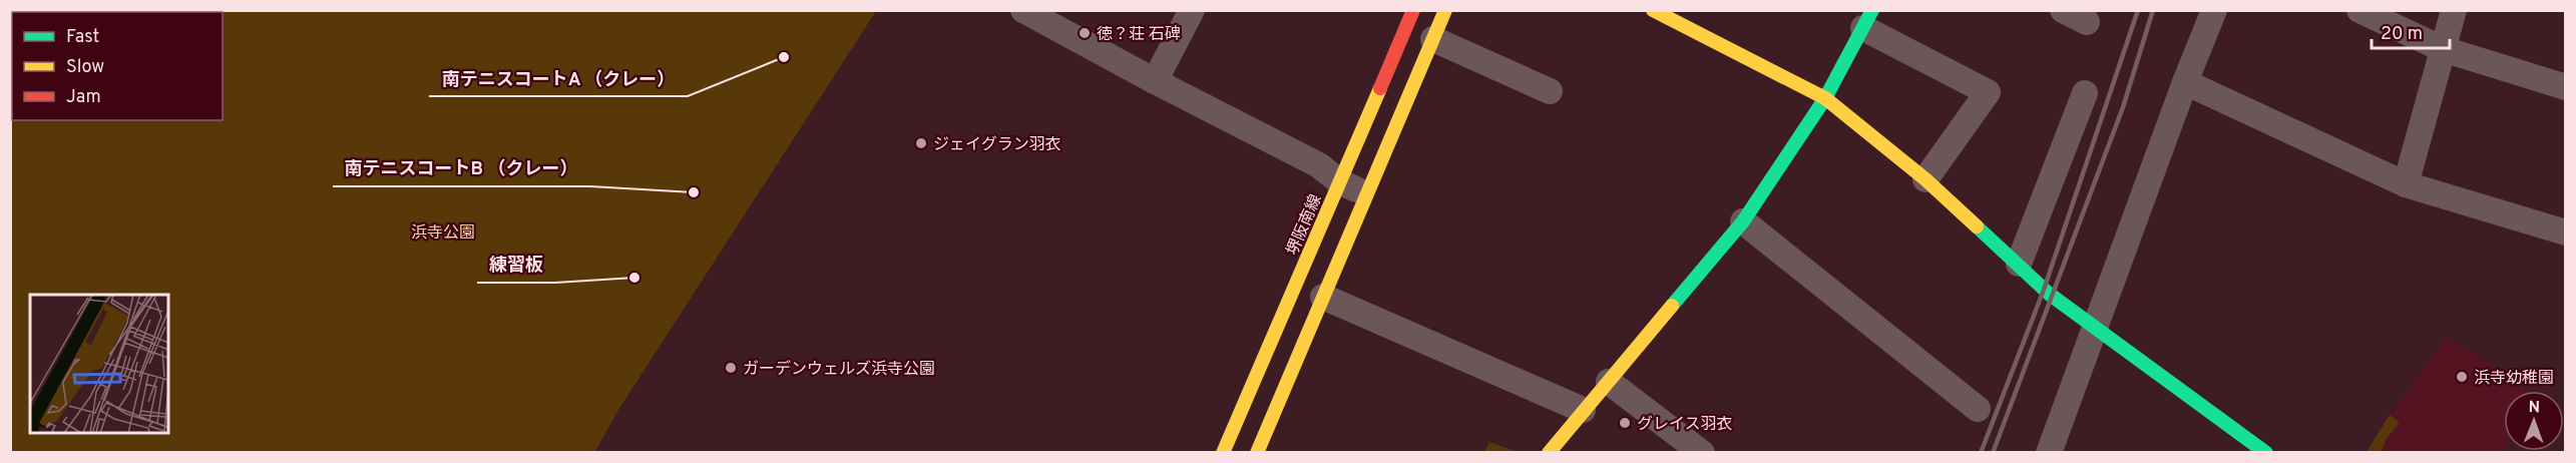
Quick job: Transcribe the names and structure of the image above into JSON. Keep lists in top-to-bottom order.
{
  "streets": {
    "street": ["堺阪南線"]
  },
  "parks": ["浜寺公園"],
  "places": [
    "徳？荘 石碑",
    "南テニスコートA （クレー）",
    "ジェイグラン羽衣",
    "南テニスコートB （クレー）",
    "練習板",
    "ガーデンウェルズ浜寺公園",
    "浜寺幼稚園",
    "グレイス羽衣"
  ],
  "legend": ["Fast", "Slow", "Jam"],
  "scale_bar": "20 m",
  "north": "top"
}
